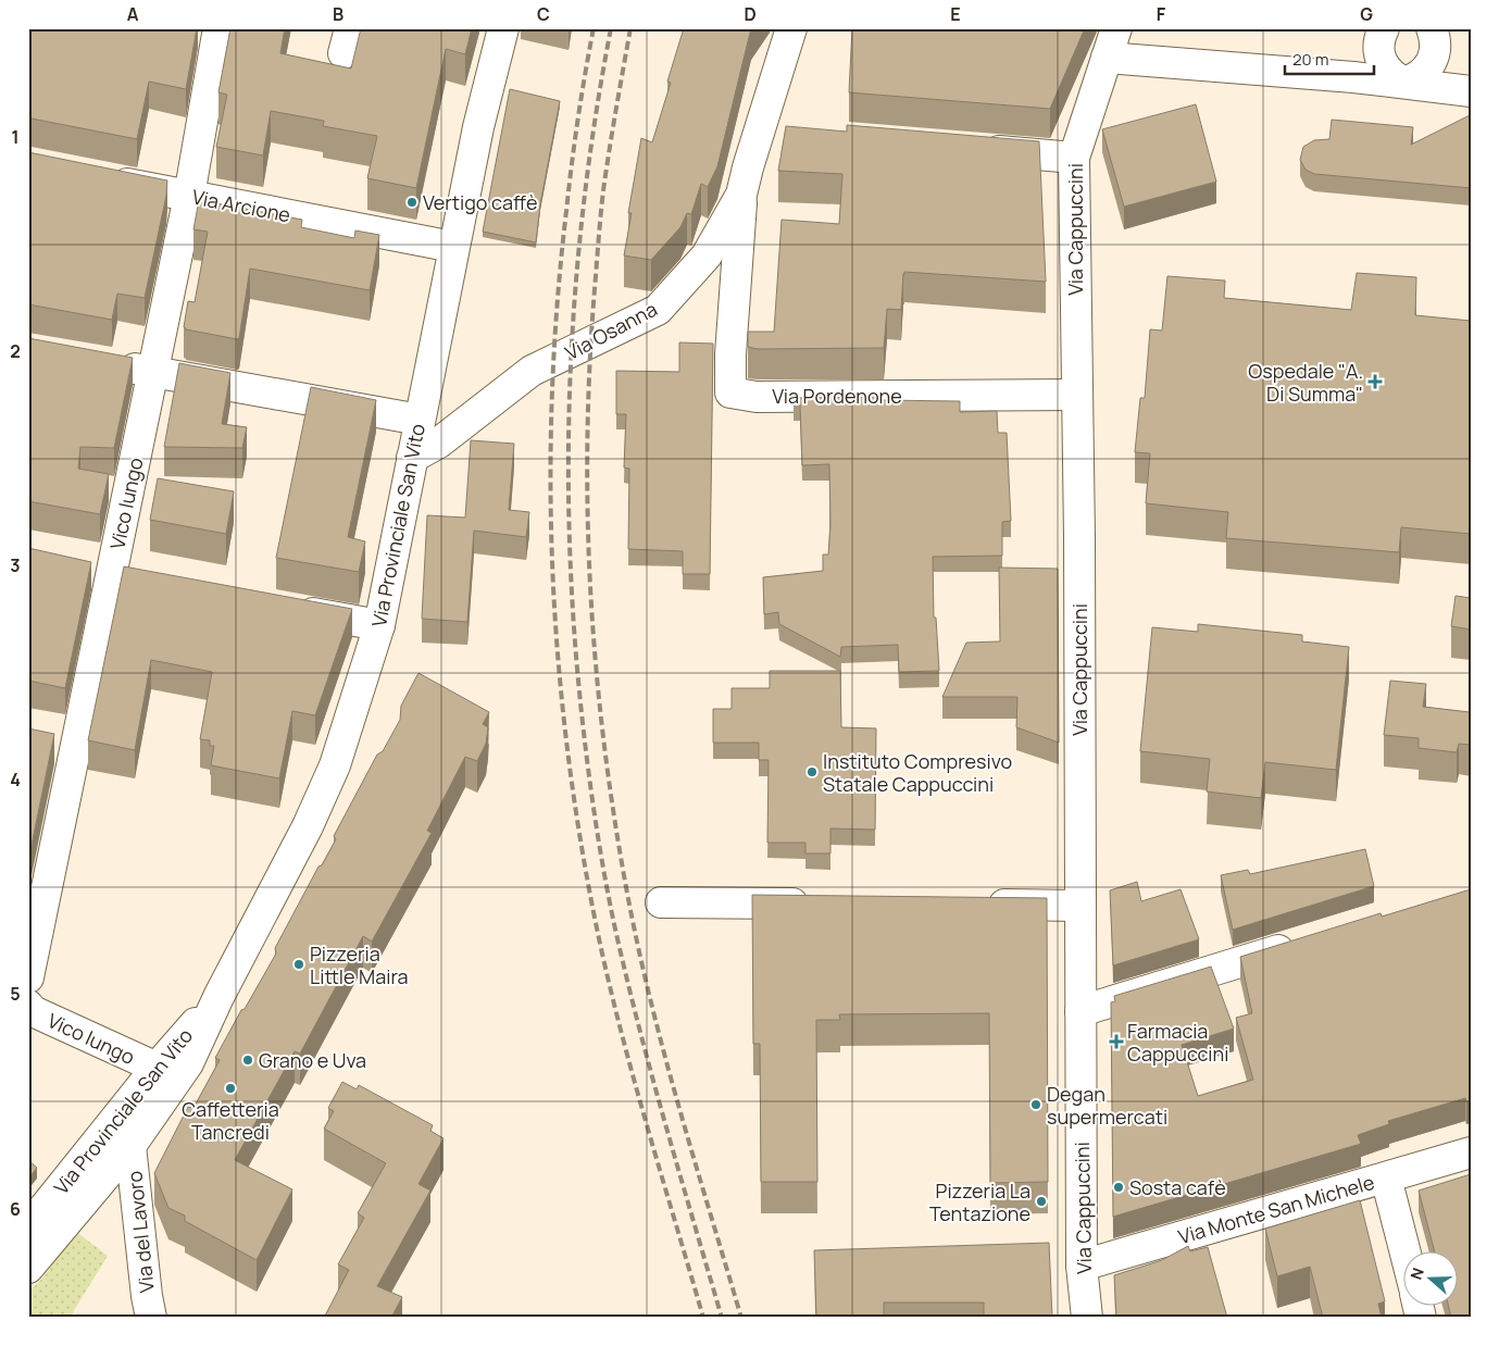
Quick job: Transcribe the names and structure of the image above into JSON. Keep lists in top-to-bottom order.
{
  "streets": {
    "street": [
      "Via Arcione",
      "Via Cappuccini",
      "Via Osanna",
      "Via Pordenone",
      "Vico lungo",
      "Via Provinciale San Vito",
      "Via Monte San Michele",
      "Via del Lavoro"
    ]
  },
  "crossings": [
    ["Via Arcione", "Vico lungo"],
    ["Via Arcione", "Via Provinciale San Vito"],
    ["Via Cappuccini", "Via Pordenone"],
    ["Via Cappuccini", "Via Monte San Michele"],
    ["Via Osanna", "Via Pordenone"],
    ["Via Osanna", "Via Provinciale San Vito"],
    ["Vico lungo", "Via Provinciale San Vito"],
    ["Via Provinciale San Vito", "Via del Lavoro"]
  ],
  "places": {
    "other": [
      "Vertigo caffè",
      "Instituto Compresivo Statale Cappuccini",
      "Pizzeria Little Maira",
      "Grano e Uva",
      "Caffetteria Tancredi",
      "Degan supermercati",
      "Sosta cafè",
      "Pizzeria La Tentazione"
    ],
    "health": ["Ospedale \"A. Di Summa\"", "Farmacia Cappuccini"]
  },
  "scale_bar": "20 m",
  "north": "left",
  "grid": {
    "columns": [
      "A",
      "B",
      "C",
      "D",
      "E",
      "F",
      "G"
    ],
    "rows": [
      "1",
      "2",
      "3",
      "4",
      "5",
      "6"
    ]
  }
}
